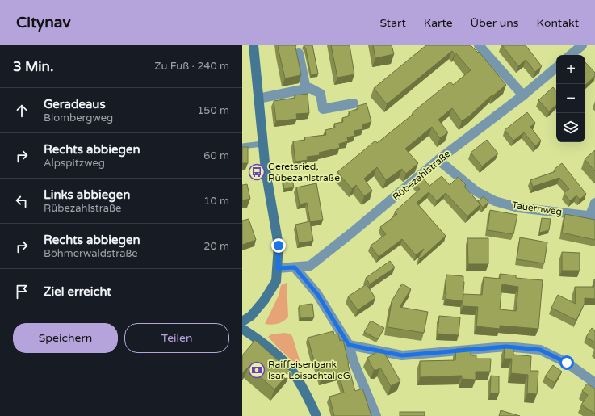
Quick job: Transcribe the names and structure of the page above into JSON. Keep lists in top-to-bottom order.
{
  "streets": {
    "street": ["Rübezahlstraße", "Tauernweg"]
  },
  "crossings": [
    ["Rübezahlstraße", "Tauernweg"]
  ],
  "places": {
    "bus stop": ["Geretsried, Rübezahlstraße"],
    "bank": ["Raiffeisenbank Isar-Loisachtal eG"]
  },
  "page": {
    "header": "Citynav",
    "nav": [
      "Start",
      "Karte",
      "Über uns",
      "Kontakt"
    ],
    "heading": ["3 Min.", "Zu Fuß · 240 m"],
    "map_buttons": ["+", "−"],
    "list": [
      ["Geradeaus", "Blombergweg", "150 m"],
      ["Rechts abbiegen", "Alpspitzweg", "60 m"],
      ["Links abbiegen", "Rübezahlstraße", "10 m"],
      ["Rechts abbiegen", "Böhmerwaldstraße", "20 m"],
      "Ziel erreicht"
    ],
    "buttons": ["Speichern", "Teilen"]
  }
}
